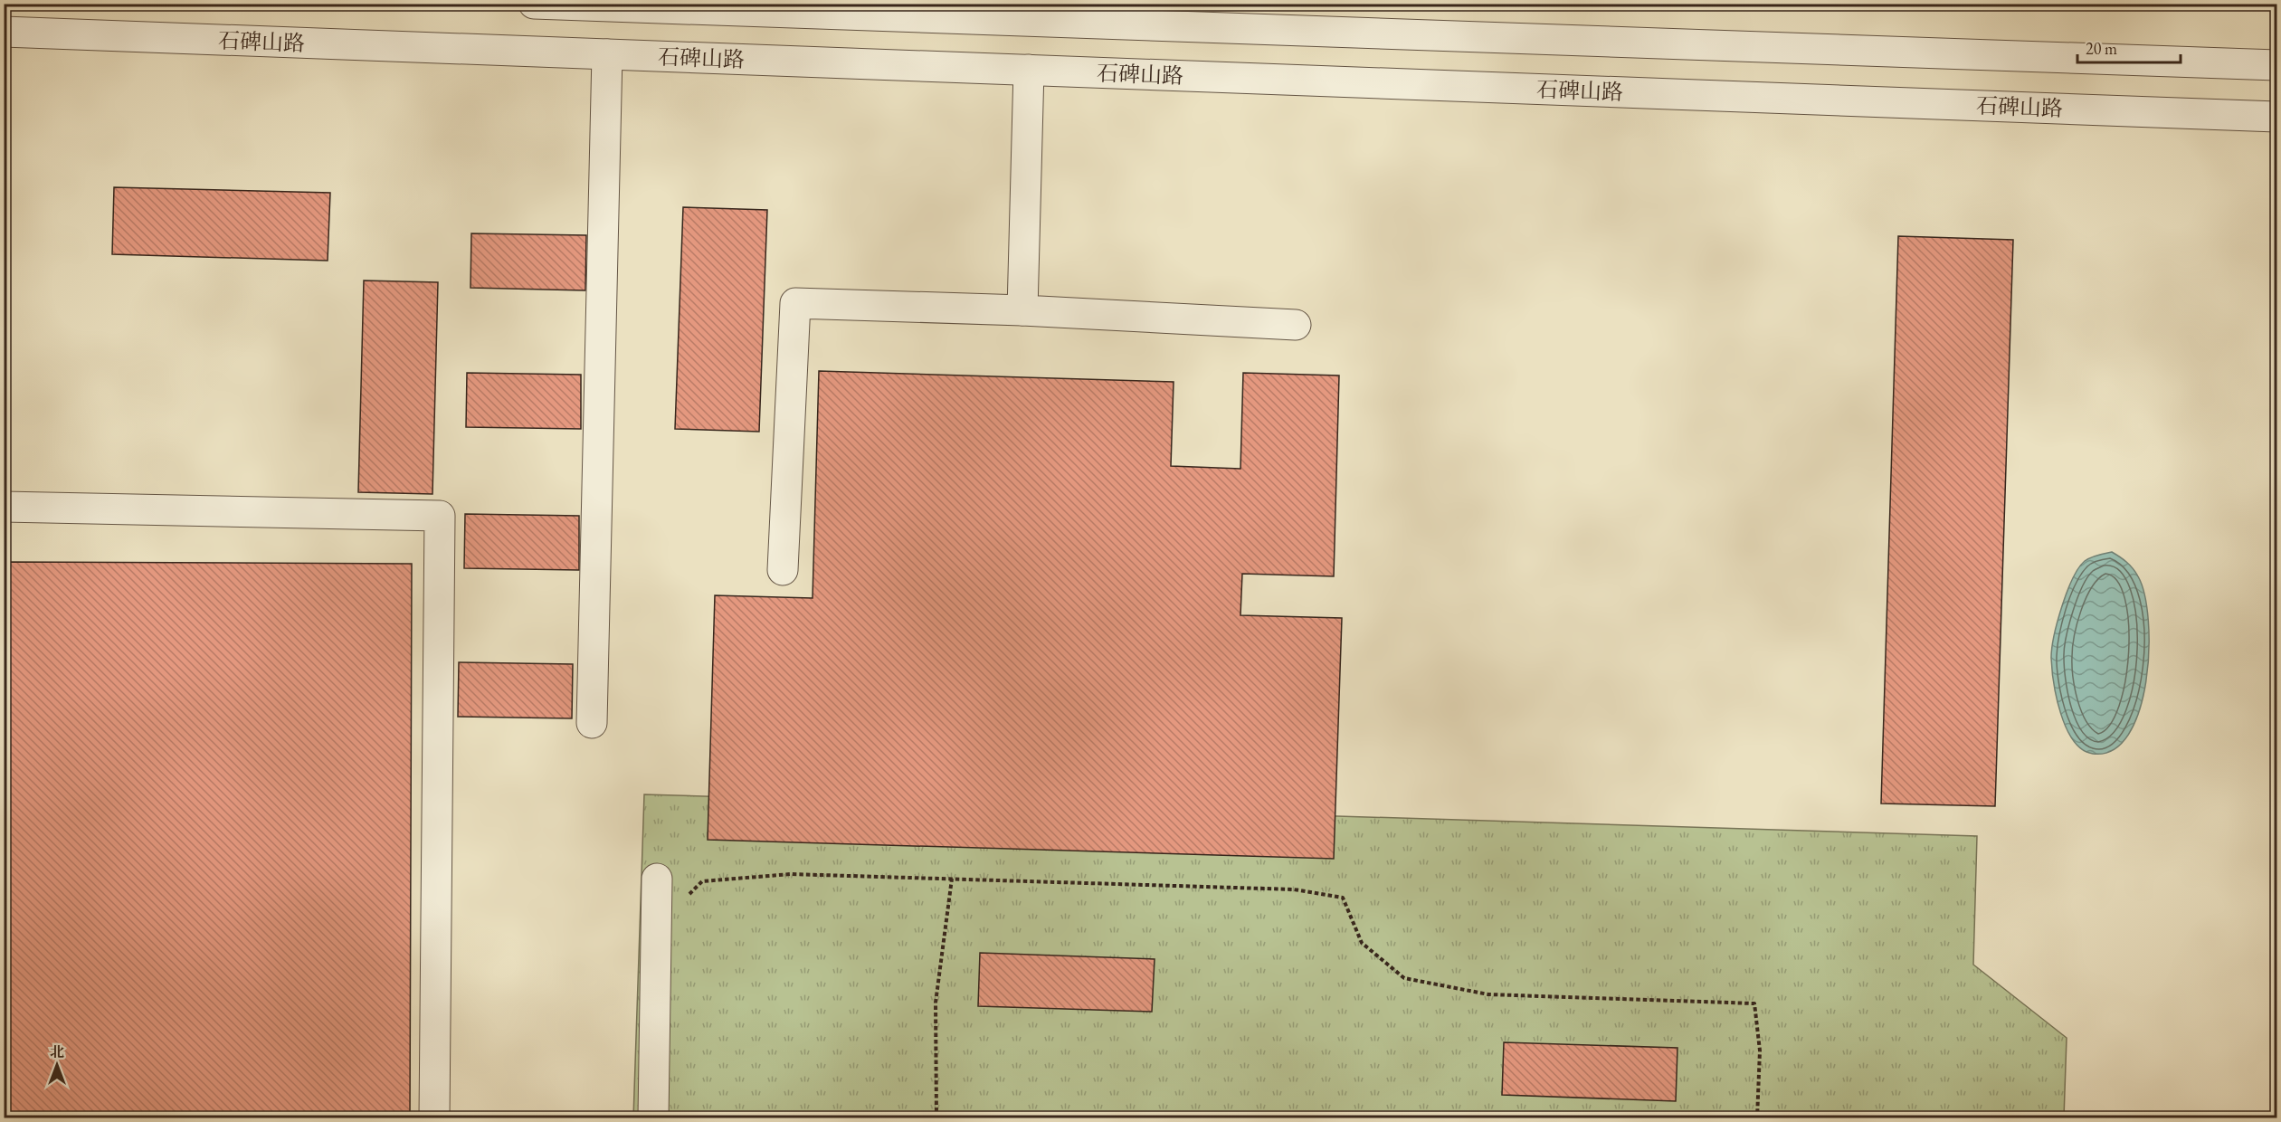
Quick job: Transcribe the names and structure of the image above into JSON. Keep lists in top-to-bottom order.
{
  "streets": {
    "street": ["石碑山路"]
  },
  "scale_bar": "20 m",
  "north": "top"
}
